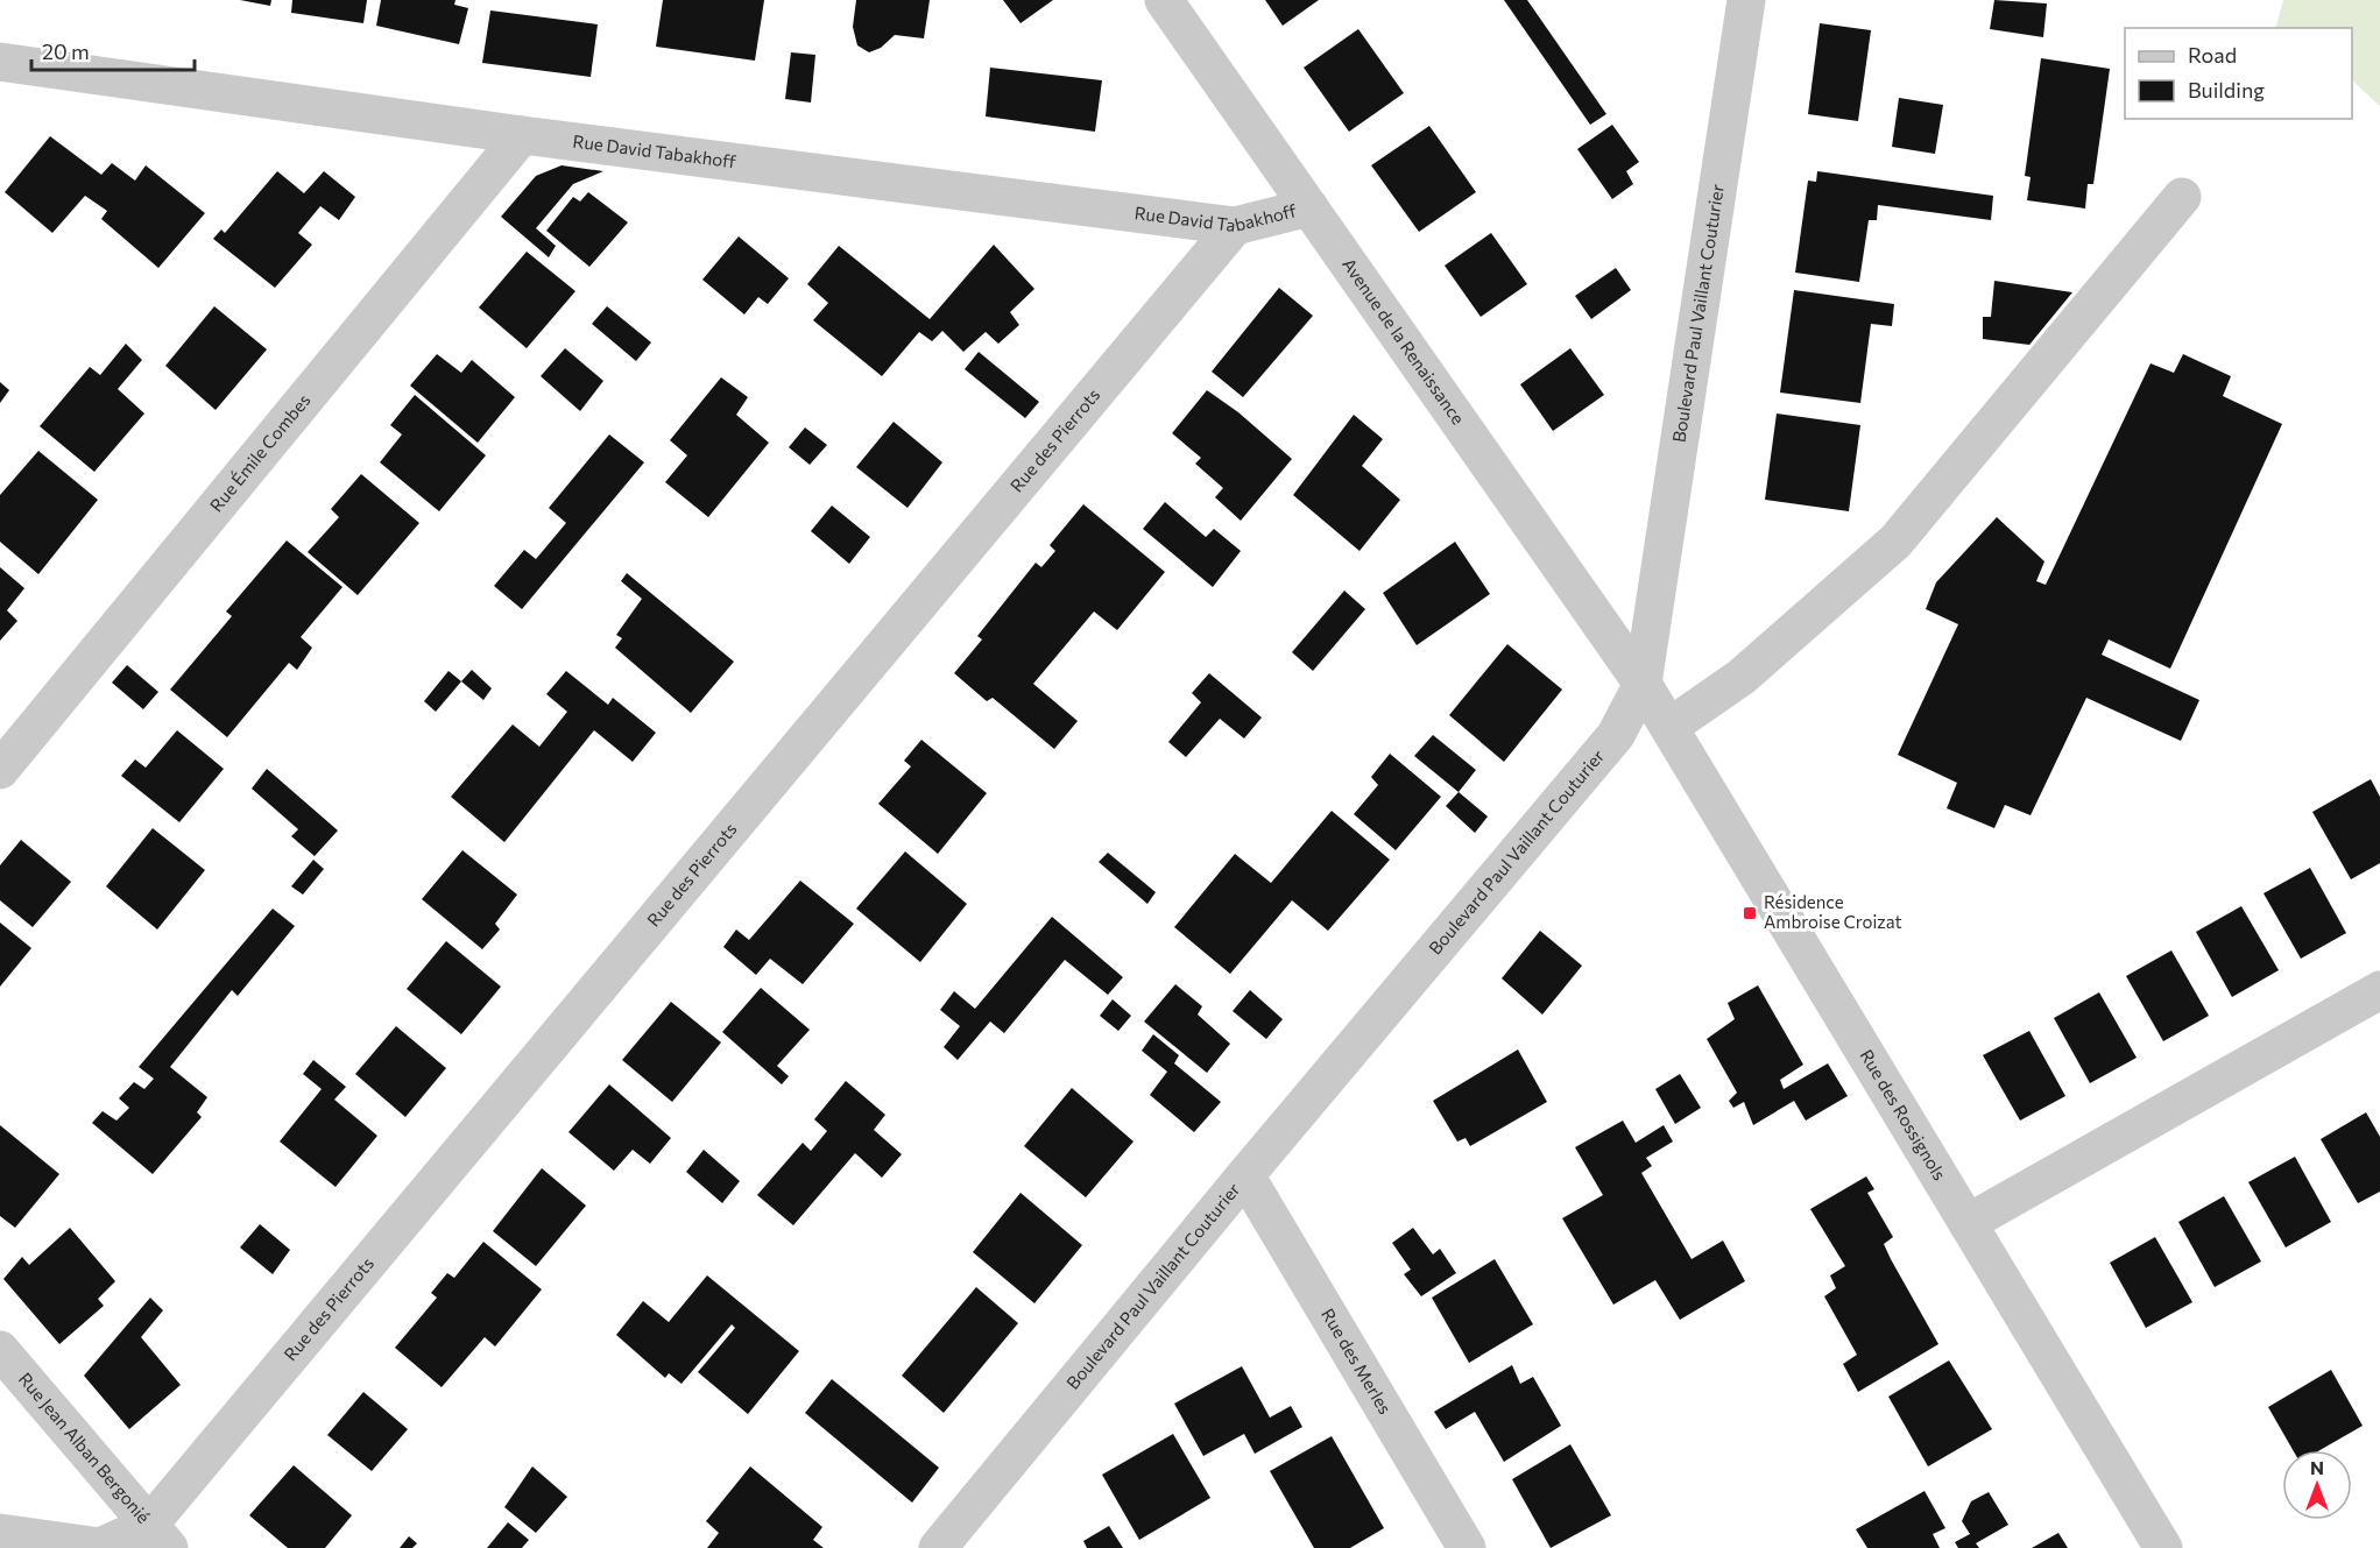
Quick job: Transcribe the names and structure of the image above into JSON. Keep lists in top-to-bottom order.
{
  "streets": {
    "street": [
      "Rue David Tabakhoff",
      "Boulevard Paul Vaillant Couturier",
      "Avenue de la Renaissance",
      "Rue des Pierrots",
      "Rue Émile Combes",
      "Rue des Rossignols",
      "Rue des Merles",
      "Rue Jean Alban Bergonié"
    ]
  },
  "crossings": [
    ["Rue David Tabakhoff", "Avenue de la Renaissance"],
    ["Rue David Tabakhoff", "Rue des Pierrots"],
    ["Rue David Tabakhoff", "Rue Émile Combes"],
    ["Boulevard Paul Vaillant Couturier", "Avenue de la Renaissance"],
    ["Boulevard Paul Vaillant Couturier", "Rue des Rossignols"],
    ["Boulevard Paul Vaillant Couturier", "Rue des Merles"],
    ["Avenue de la Renaissance", "Rue des Rossignols"],
    ["Rue des Pierrots", "Rue Jean Alban Bergonié"]
  ],
  "places": {
    "transit": ["Résidence Ambroise Croizat"]
  },
  "legend": ["Road", "Building"],
  "scale_bar": "20 m",
  "north": "top"
}
